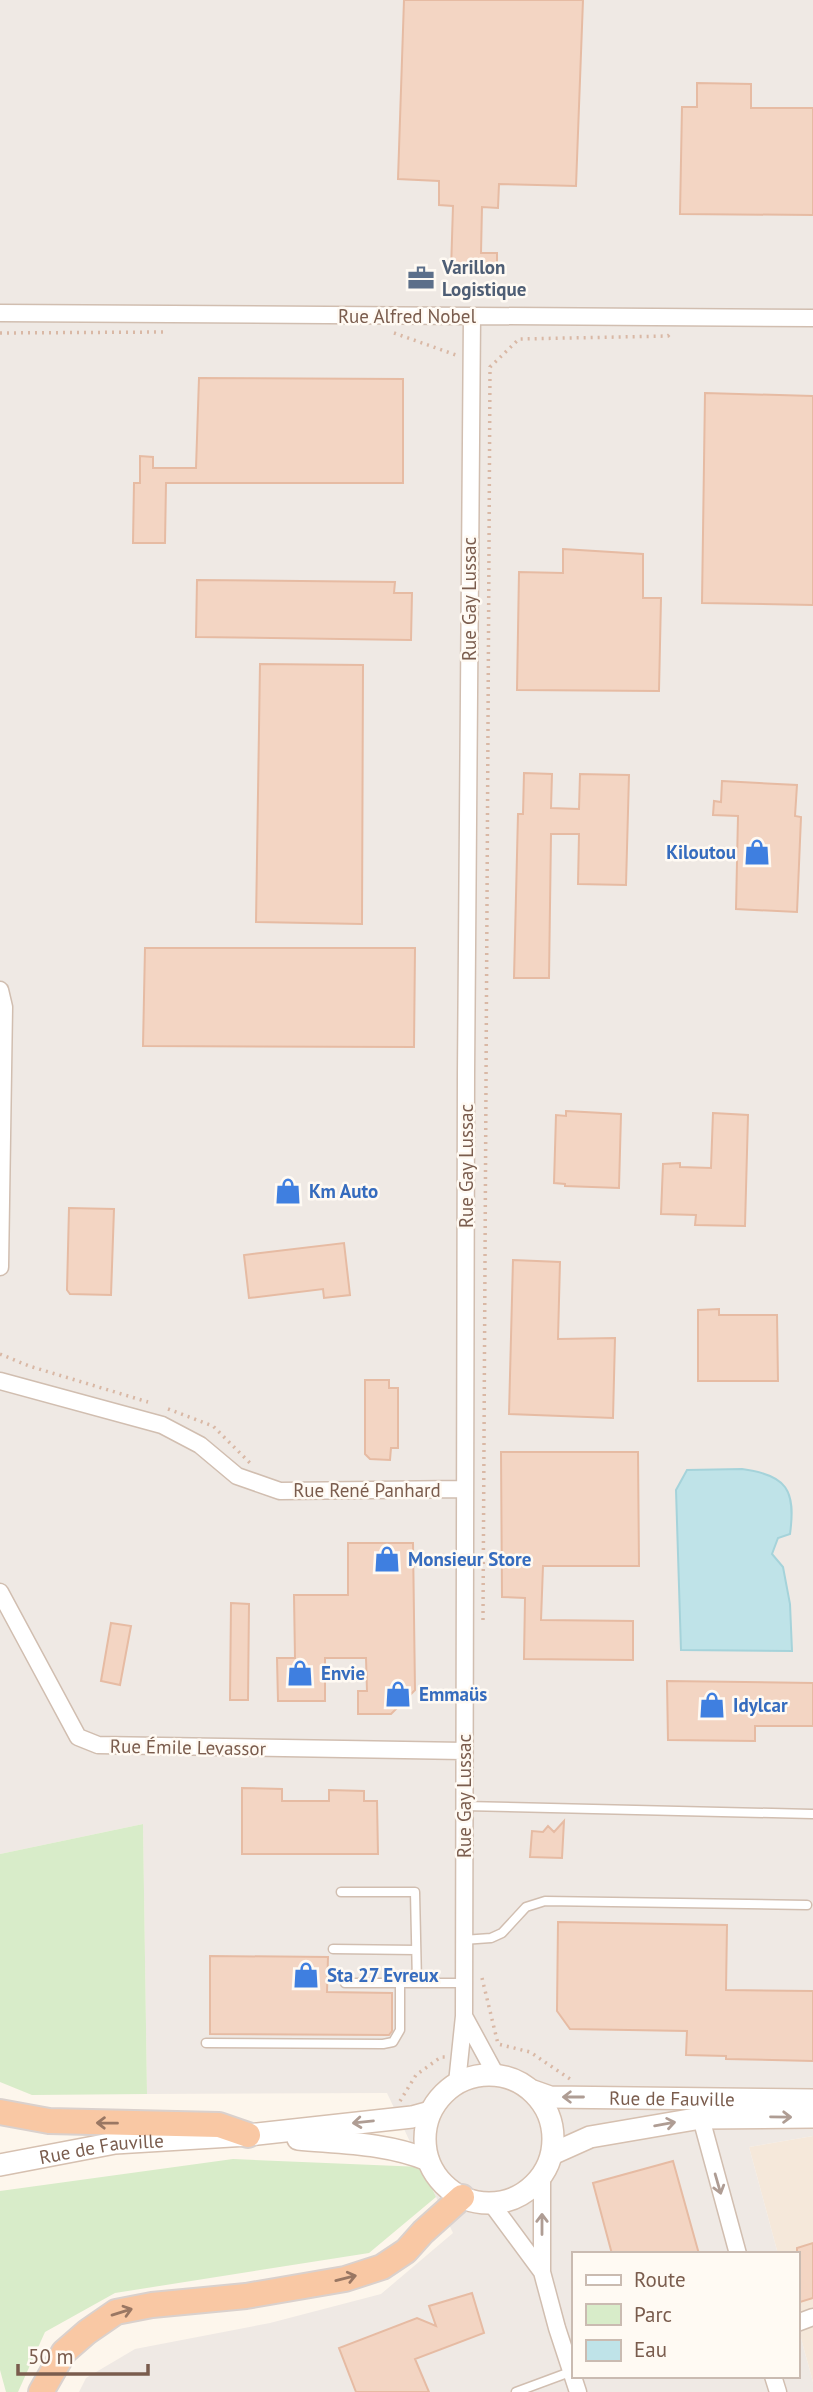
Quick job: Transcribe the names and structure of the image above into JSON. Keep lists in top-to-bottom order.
{
  "streets": {
    "main road": ["Rue de Fauville"],
    "street": [
      "Rue Alfred Nobel",
      "Rue Gay Lussac",
      "Rue René Panhard",
      "Rue Émile Levassor"
    ]
  },
  "crossings": [
    ["Rue Alfred Nobel", "Rue Gay Lussac"],
    ["Rue Gay Lussac", "Rue René Panhard"],
    ["Rue Gay Lussac", "Rue Émile Levassor"],
    ["Rue Gay Lussac", "Rue de Fauville"]
  ],
  "places": {
    "office": ["Varillon Logistique"],
    "shop": [
      "Kiloutou",
      "Km Auto",
      "Monsieur Store",
      "Envie",
      "Emmaüs",
      "Idylcar",
      "Sta 27 Evreux"
    ]
  },
  "legend": ["Route", "Parc", "Eau"],
  "scale_bar": "50 m"
}
